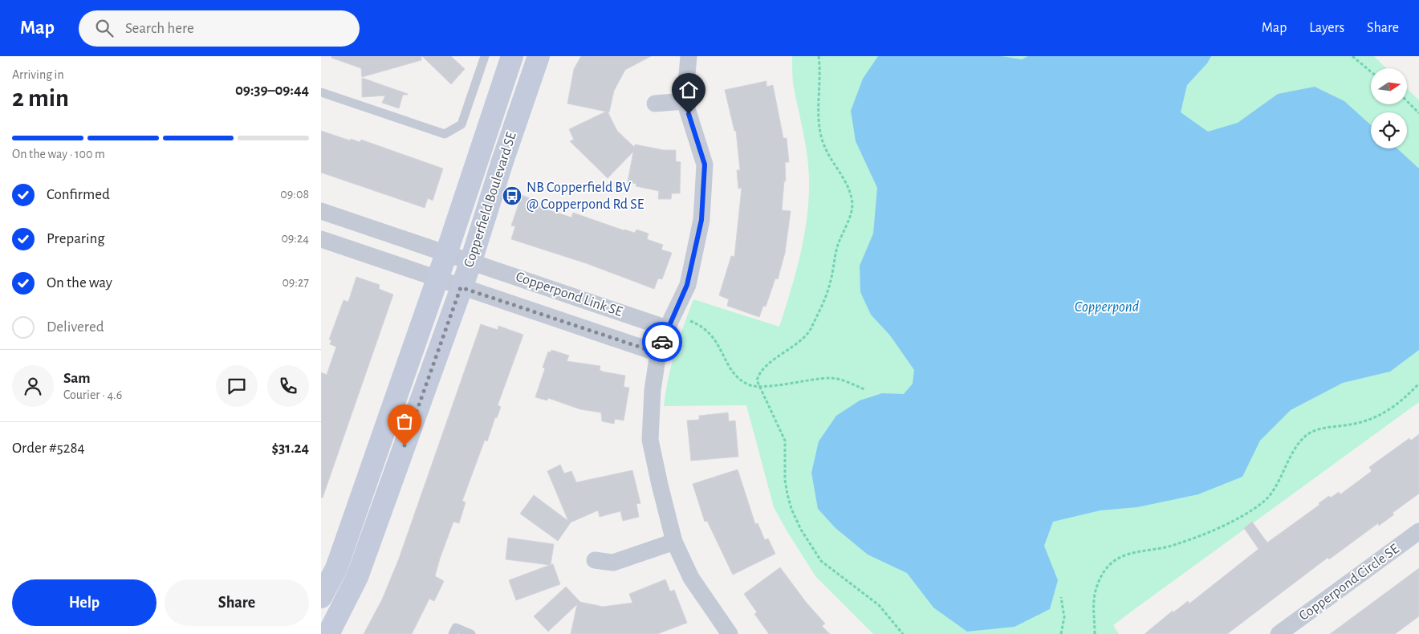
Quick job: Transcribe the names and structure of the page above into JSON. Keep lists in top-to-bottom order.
{
  "streets": {
    "street": ["Copperfield Boulevard SE", "Copperpond Link SE", "Copperpond Circle SE"]
  },
  "crossings": [
    ["Copperfield Boulevard SE", "Copperpond Link SE"]
  ],
  "water": ["Copperpond"],
  "places": {
    "bus stop": ["NB Copperfield BV @ Copperpond Rd SE"]
  },
  "north": "right",
  "page": {
    "header": "Map",
    "search": "Search here",
    "nav": ["Map", "Layers", "Share"],
    "heading": ["2 min", "Arriving in", "09:39–09:44"],
    "panel": [
      "Sam",
      "Courier · 4.6",
      "Order #5284",
      "$31.24"
    ],
    "bar": "On the way · 100 m",
    "list": [
      ["Confirmed", "09:08"],
      ["Preparing", "09:24"],
      ["On the way", "09:27"],
      "Delivered"
    ],
    "buttons": ["Help", "Share"]
  }
}
